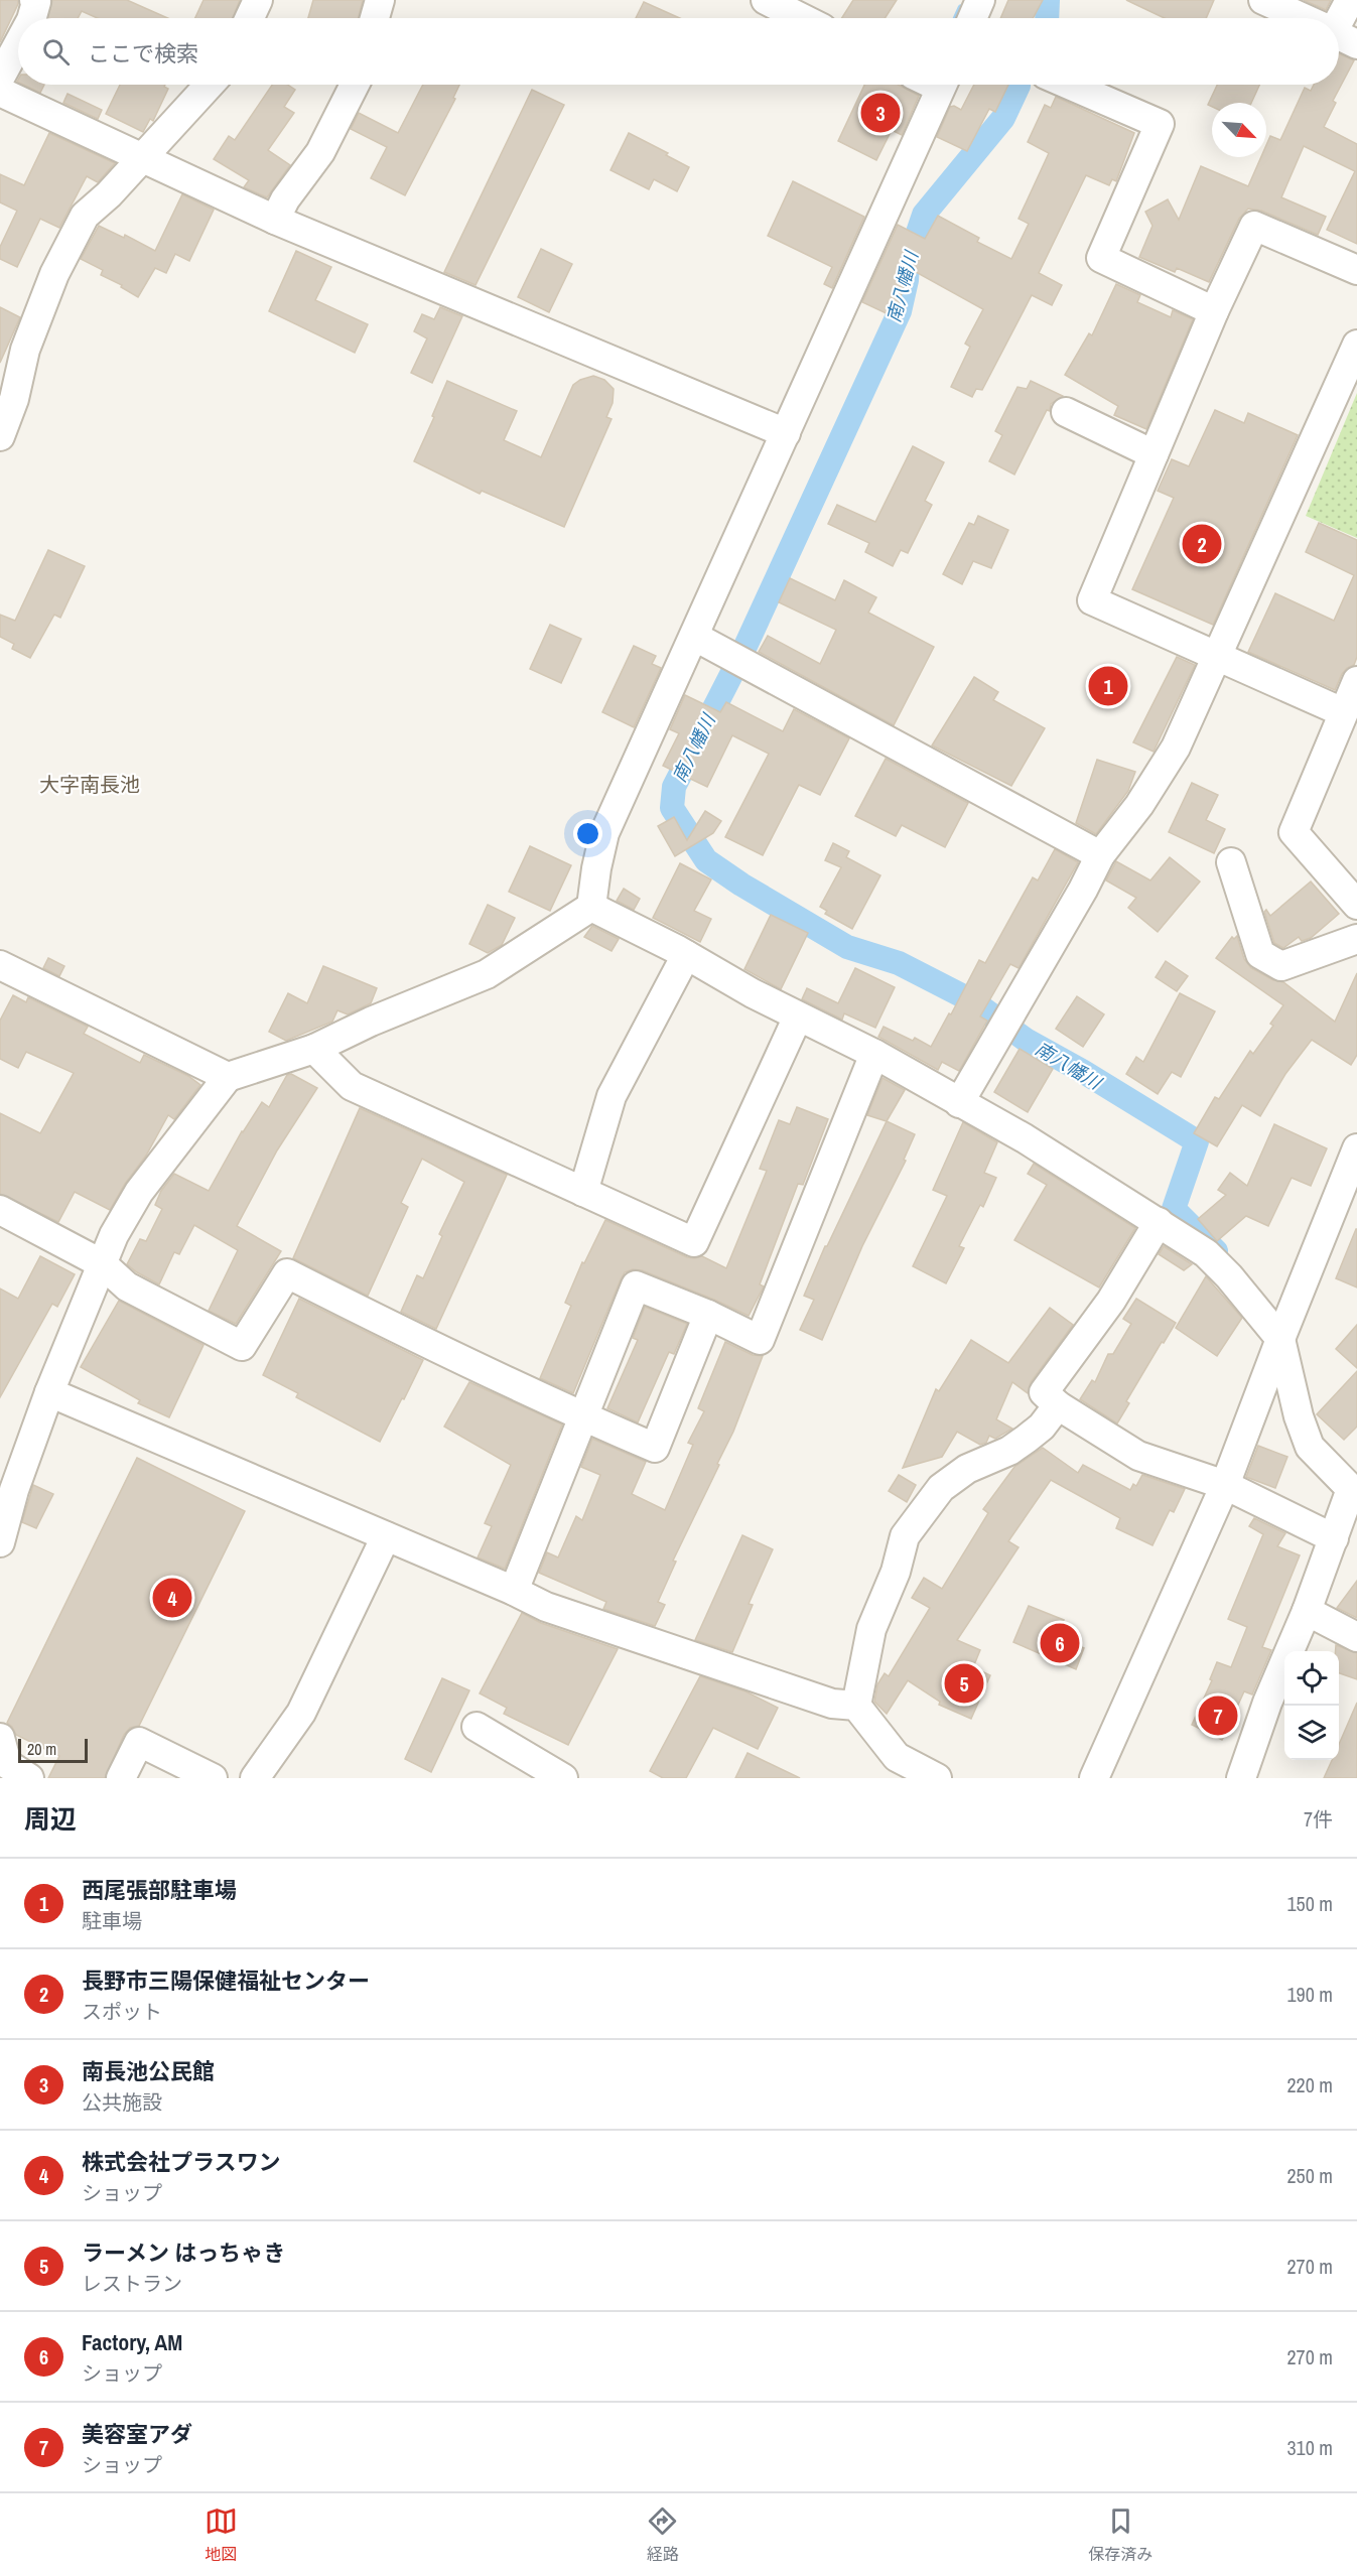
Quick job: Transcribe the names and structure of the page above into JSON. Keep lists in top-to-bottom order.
{
  "districts": ["大字南長池"],
  "water": ["南八幡川"],
  "scale_bar": "20 m",
  "north": "bottom right",
  "page": {
    "search": "ここで検索",
    "pins": [
      "3",
      "2",
      "1",
      "4",
      "6",
      "5",
      "7"
    ],
    "scale": "20 m",
    "heading": ["周辺", "7件"],
    "list": [
      {
        "mark": "1",
        "name": "西尾張部駐車場",
        "note": "駐車場",
        "value": "150 m"
      },
      {
        "mark": "2",
        "name": "長野市三陽保健福祉センター",
        "note": "スポット",
        "value": "190 m"
      },
      {
        "mark": "3",
        "name": "南長池公民館",
        "note": "公共施設",
        "value": "220 m"
      },
      {
        "mark": "4",
        "name": "株式会社プラスワン",
        "note": "ショップ",
        "value": "250 m"
      },
      {
        "mark": "5",
        "name": "ラーメン はっちゃき",
        "note": "レストラン",
        "value": "270 m"
      },
      {
        "mark": "6",
        "name": "Factory, AM",
        "note": "ショップ",
        "value": "270 m"
      },
      {
        "mark": "7",
        "name": "美容室アダ",
        "note": "ショップ",
        "value": "310 m"
      }
    ],
    "nav": ["地図", "経路", "保存済み"]
  }
}
